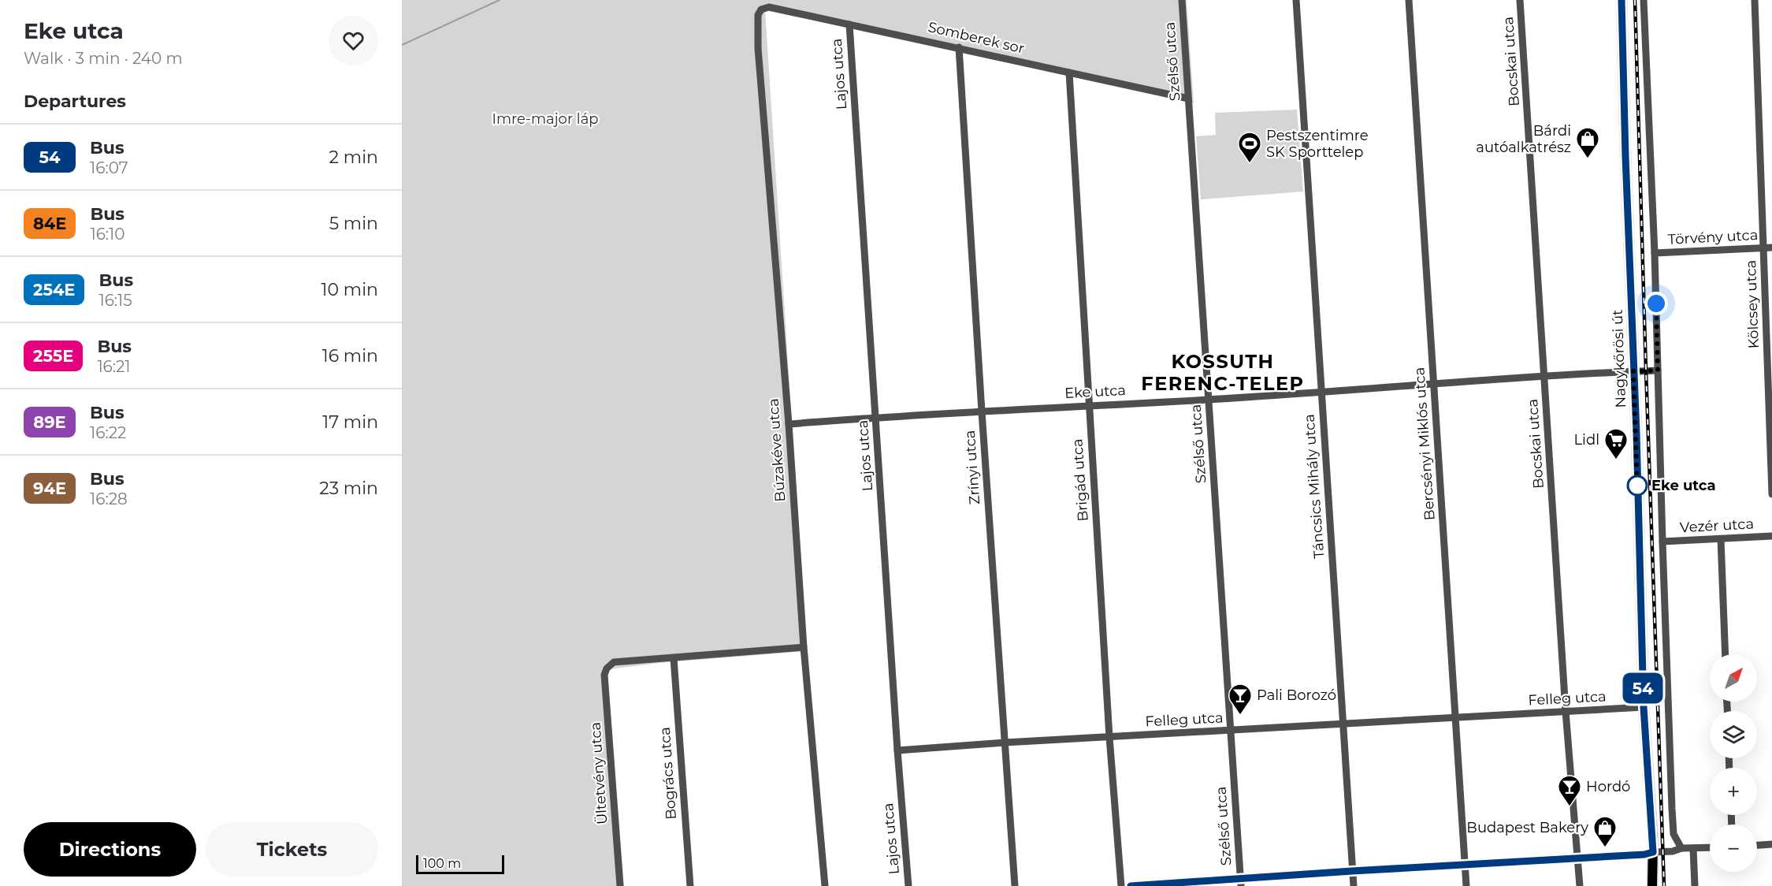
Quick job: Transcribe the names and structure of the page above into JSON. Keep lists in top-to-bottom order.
{
  "streets": {
    "main road": ["Nagykőrösi út"],
    "street": [
      "Somberek sor",
      "Szélső utca",
      "Bocskai utca",
      "Lajos utca",
      "Törvény utca",
      "Kölcsey utca",
      "Eke utca",
      "Bercsényi Miklós utca",
      "Búzakéve utca",
      "Zrínyi utca",
      "Brigád utca",
      "Táncsics Mihály utca",
      "Vezér utca",
      "Felleg utca",
      "Ültetvény utca",
      "Bogrács utca"
    ]
  },
  "crossings": [
    ["Somberek sor", "Szélső utca"],
    ["Somberek sor", "Lajos utca"],
    ["Somberek sor", "Búzakéve utca"],
    ["Somberek sor", "Zrínyi utca"],
    ["Somberek sor", "Brigád utca"],
    ["Szélső utca", "Eke utca"],
    ["Szélső utca", "Felleg utca"],
    ["Bocskai utca", "Eke utca"],
    ["Bocskai utca", "Felleg utca"],
    ["Lajos utca", "Eke utca"],
    ["Lajos utca", "Felleg utca"],
    ["Törvény utca", "Kölcsey utca"],
    ["Nagykőrösi út", "Eke utca"],
    ["Nagykőrösi út", "Felleg utca"],
    ["Eke utca", "Bercsényi Miklós utca"],
    ["Eke utca", "Búzakéve utca"],
    ["Eke utca", "Zrínyi utca"],
    ["Eke utca", "Brigád utca"],
    ["Eke utca", "Táncsics Mihály utca"],
    ["Bercsényi Miklós utca", "Felleg utca"],
    ["Zrínyi utca", "Felleg utca"],
    ["Brigád utca", "Felleg utca"],
    ["Táncsics Mihály utca", "Felleg utca"],
    ["Ültetvény utca", "Bogrács utca"]
  ],
  "districts": ["KOSSUTH FERENC-TELEP"],
  "parks": ["Imre-major láp"],
  "places": {
    "shop": ["Bárdi autóalkatrész", "Budapest Bakery"],
    "sports": ["Pestszentimre SK Sporttelep"],
    "supermarket": ["Lidl"],
    "other": ["Eke utca"],
    "bar": ["Pali Borozó", "Hordó"]
  },
  "lines": ["bus line 54"],
  "scale_bar": "100 m",
  "north": "top right",
  "page": {
    "heading": [
      ["Eke utca", "Walk · 3 min · 240 m"],
      "Departures"
    ],
    "on_map": "54",
    "list": [
      {
        "mark": "54",
        "name": "Bus",
        "note": "16:07",
        "value": "2 min"
      },
      {
        "mark": "84E",
        "name": "Bus",
        "note": "16:10",
        "value": "5 min"
      },
      {
        "mark": "254E",
        "name": "Bus",
        "note": "16:15",
        "value": "10 min"
      },
      {
        "mark": "255E",
        "name": "Bus",
        "note": "16:21",
        "value": "16 min"
      },
      {
        "mark": "89E",
        "name": "Bus",
        "note": "16:22",
        "value": "17 min"
      },
      {
        "mark": "94E",
        "name": "Bus",
        "note": "16:28",
        "value": "23 min"
      }
    ],
    "map_buttons": ["+", "−"],
    "buttons": ["Directions", "Tickets"],
    "scale": "100 m"
  }
}
